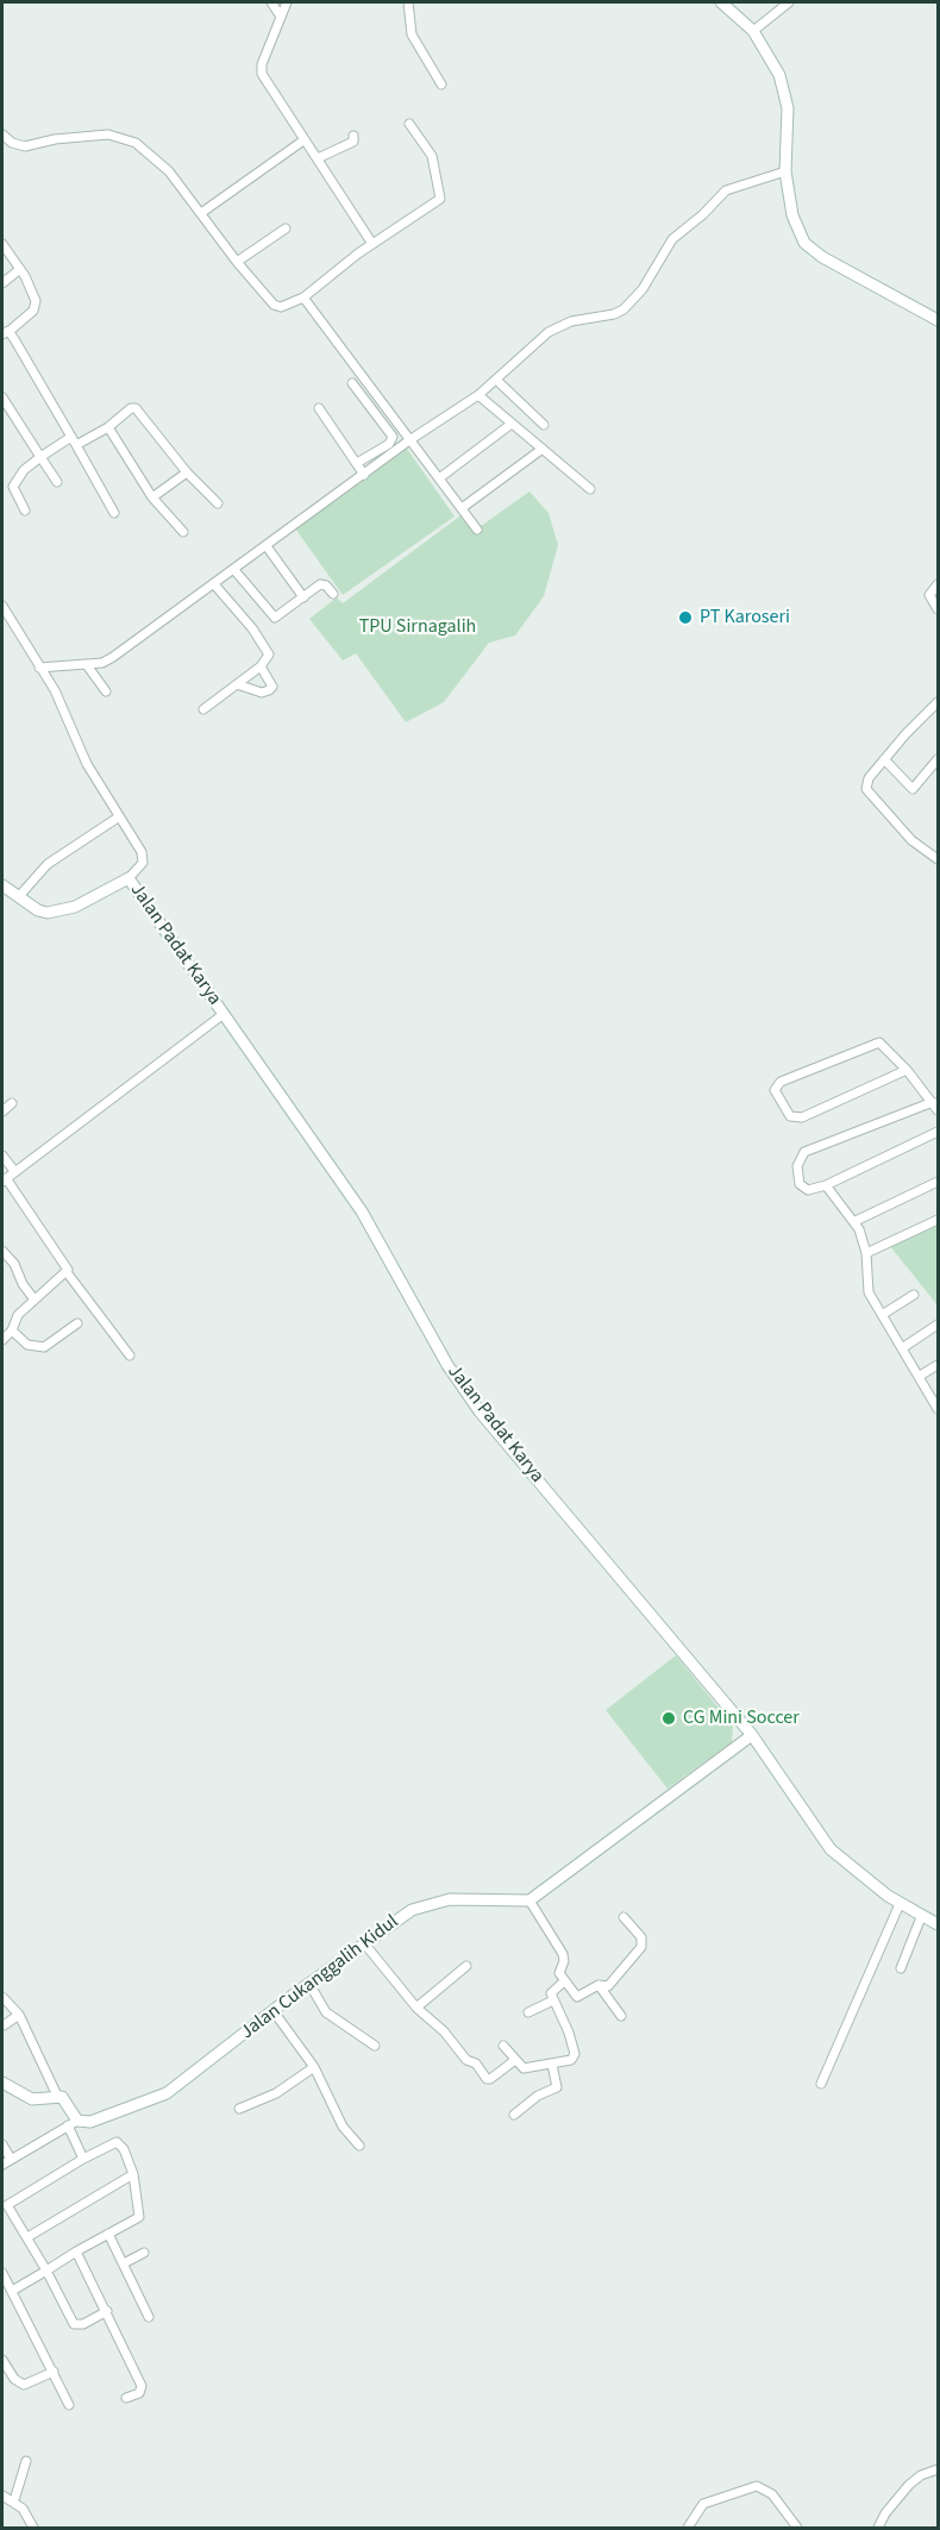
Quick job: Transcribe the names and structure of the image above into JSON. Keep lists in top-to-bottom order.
{
  "streets": {
    "street": ["Jalan Padat Karya", "Jalan Cukanggalih Kidul"]
  },
  "parks": ["TPU Sirnagalih"],
  "places": ["PT Karoseri", "CG Mini Soccer"]
}
